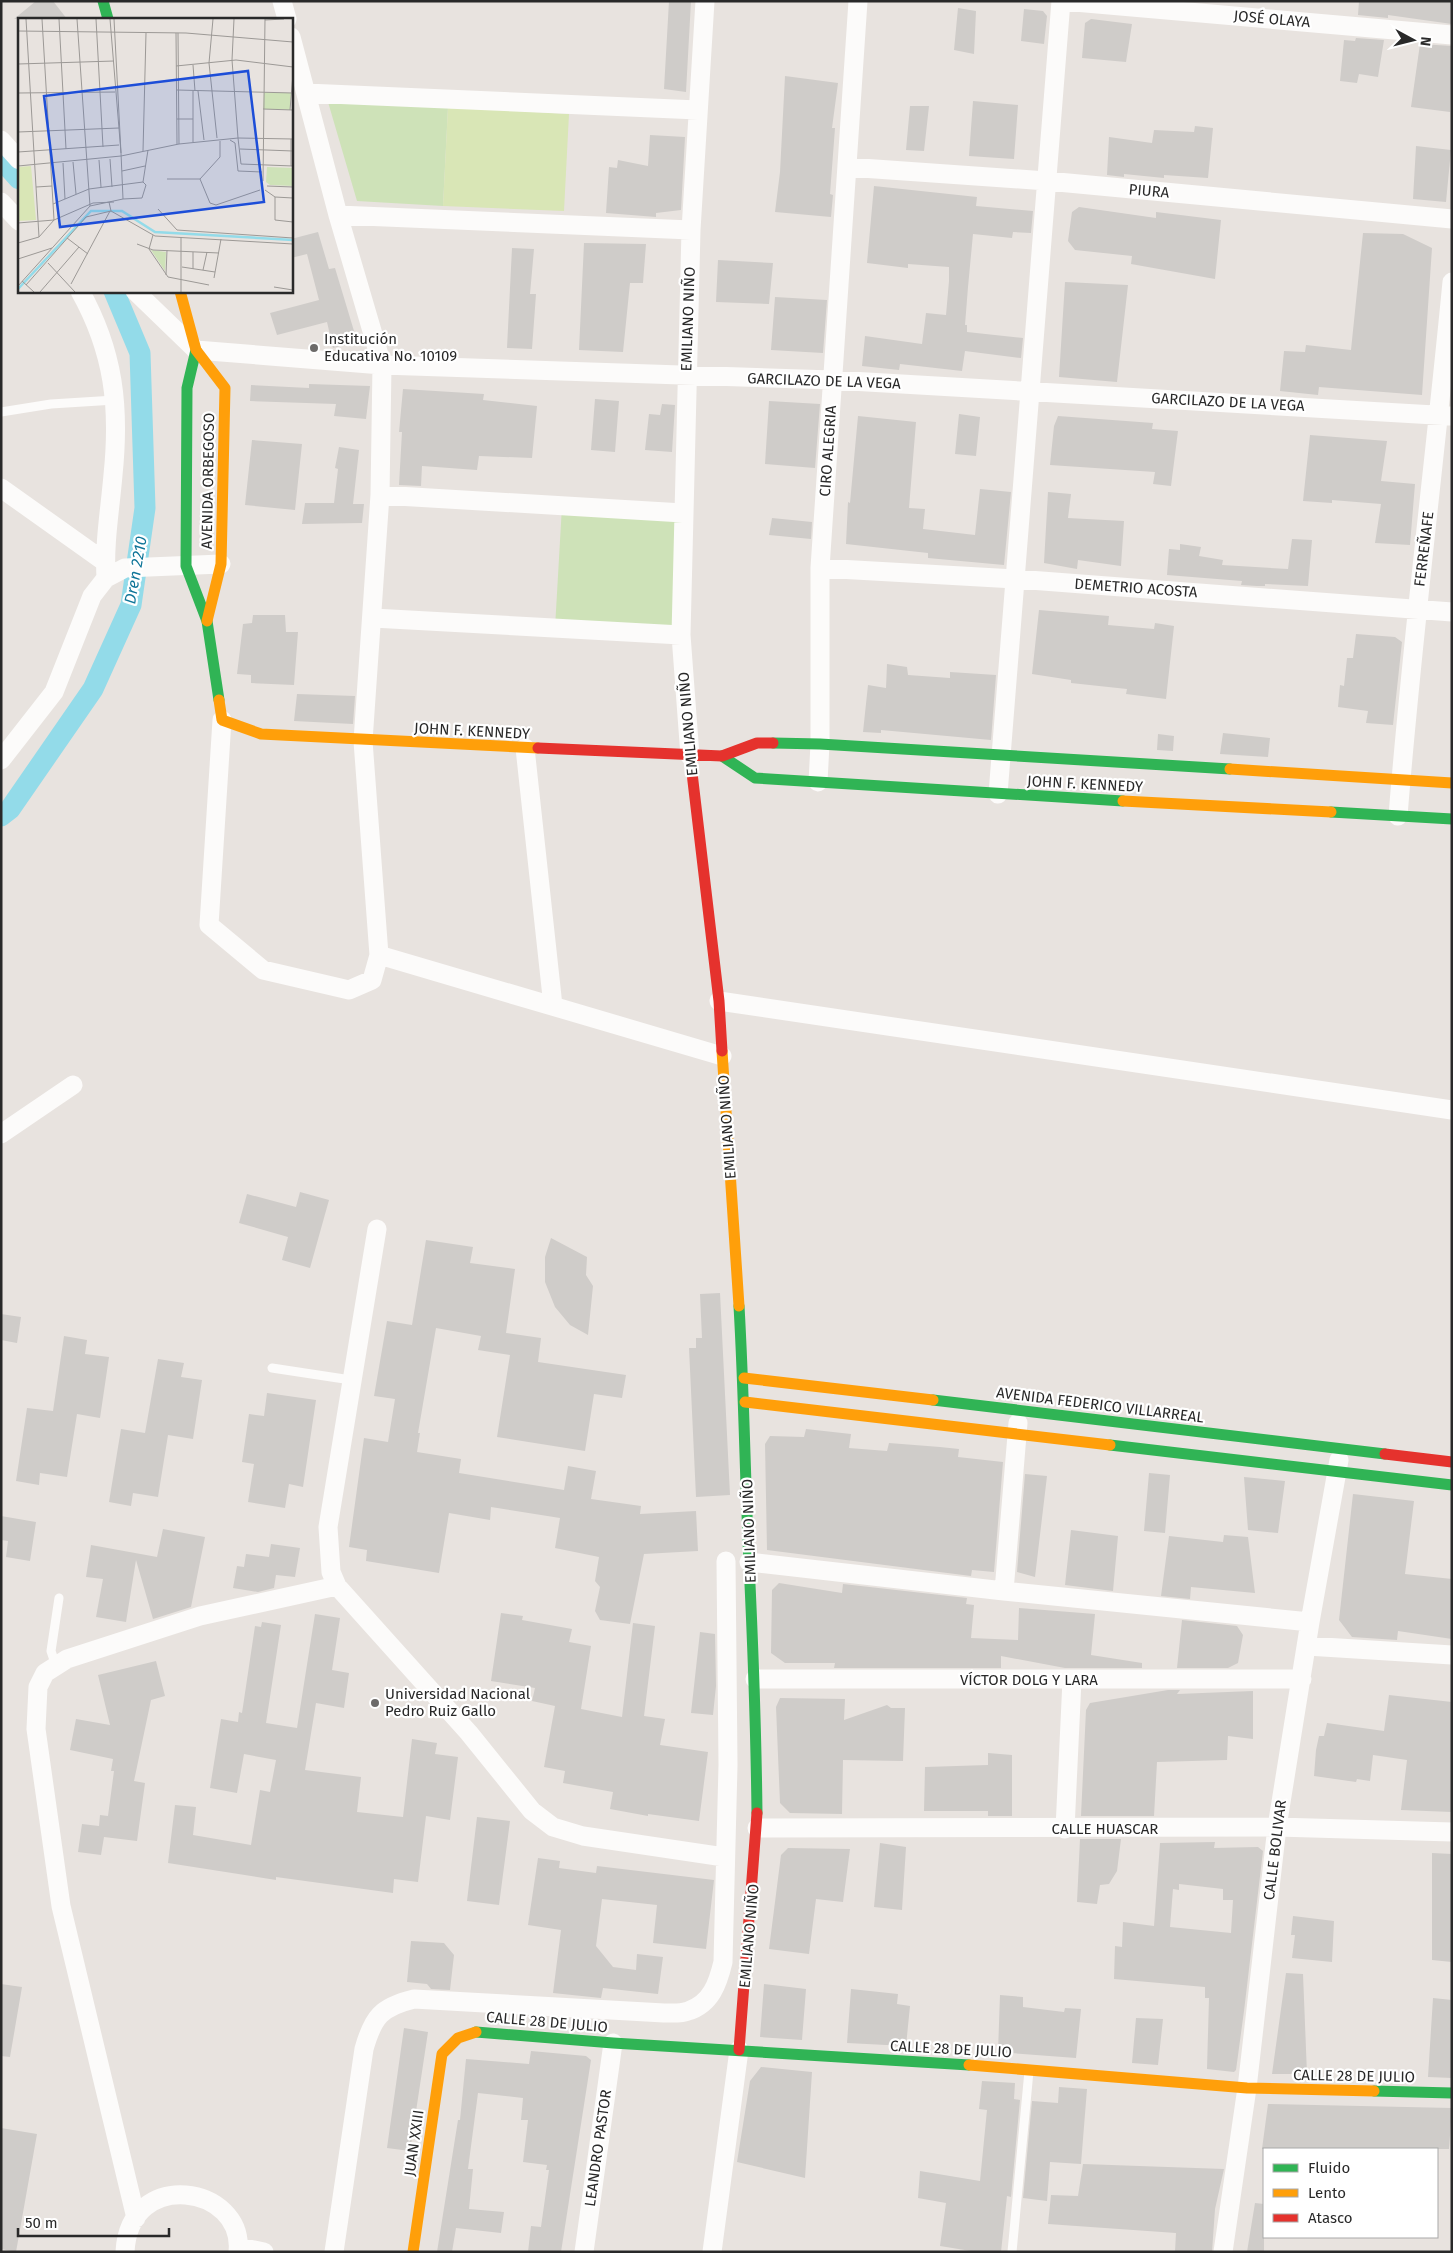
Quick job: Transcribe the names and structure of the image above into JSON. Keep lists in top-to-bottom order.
{
  "streets": {
    "street": [
      "JOSÉ OLAYA",
      "PIURA",
      "EMILIANO NIÑO",
      "GARCILAZO DE LA VEGA",
      "CIRO ALEGRIA",
      "AVENIDA ORBEGOSO",
      "FERREÑAFE",
      "DEMETRIO ACOSTA",
      "JOHN F. KENNEDY",
      "AVENIDA FEDERICO VILLARREAL",
      "VÍCTOR DOLG Y LARA",
      "CALLE HUASCAR",
      "CALLE BOLIVAR",
      "CALLE 28 DE JULIO",
      "JUAN XXIII",
      "LEANDRO PASTOR"
    ]
  },
  "crossings": [
    ["PIURA", "CIRO ALEGRIA"],
    ["EMILIANO NIÑO", "GARCILAZO DE LA VEGA"],
    ["EMILIANO NIÑO", "JOHN F. KENNEDY"],
    ["EMILIANO NIÑO", "AVENIDA FEDERICO VILLARREAL"],
    ["EMILIANO NIÑO", "VÍCTOR DOLG Y LARA"],
    ["EMILIANO NIÑO", "CALLE HUASCAR"],
    ["EMILIANO NIÑO", "CALLE 28 DE JULIO"],
    ["GARCILAZO DE LA VEGA", "CIRO ALEGRIA"],
    ["GARCILAZO DE LA VEGA", "AVENIDA ORBEGOSO"],
    ["GARCILAZO DE LA VEGA", "FERREÑAFE"],
    ["CIRO ALEGRIA", "DEMETRIO ACOSTA"],
    ["CIRO ALEGRIA", "JOHN F. KENNEDY"],
    ["AVENIDA ORBEGOSO", "JOHN F. KENNEDY"],
    ["FERREÑAFE", "DEMETRIO ACOSTA"],
    ["FERREÑAFE", "JOHN F. KENNEDY"],
    ["AVENIDA FEDERICO VILLARREAL", "CALLE BOLIVAR"],
    ["VÍCTOR DOLG Y LARA", "CALLE BOLIVAR"],
    ["CALLE HUASCAR", "CALLE BOLIVAR"],
    ["CALLE BOLIVAR", "CALLE 28 DE JULIO"],
    ["CALLE 28 DE JULIO", "JUAN XXIII"],
    ["CALLE 28 DE JULIO", "LEANDRO PASTOR"]
  ],
  "water": ["Dren 2210"],
  "places": ["Institución Educativa No. 10109", "Universidad Nacional Pedro Ruiz Gallo"],
  "legend": ["Fluido", "Lento", "Atasco"],
  "scale_bar": "50 m",
  "north": "right"
}
